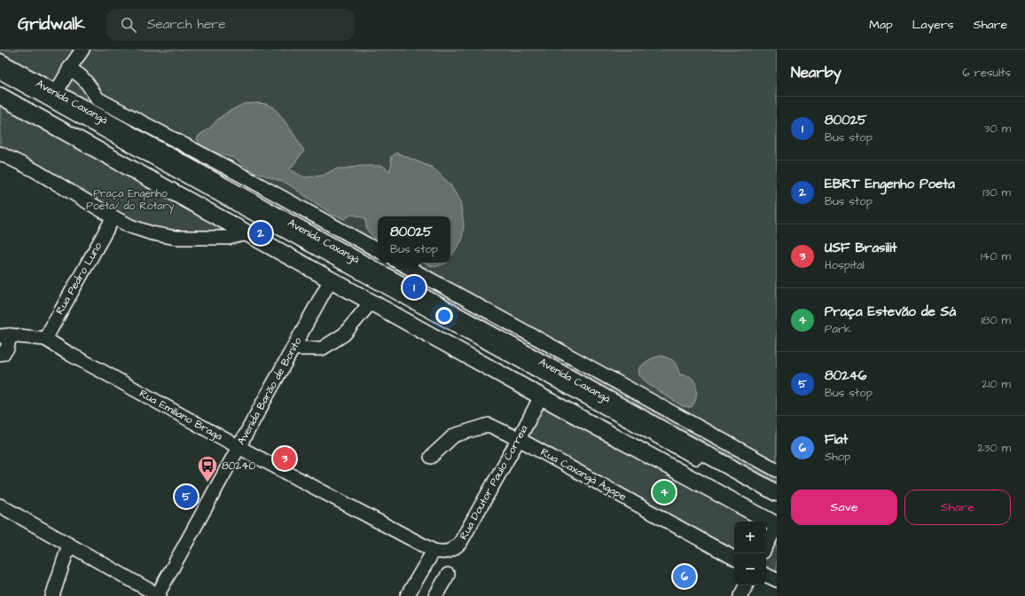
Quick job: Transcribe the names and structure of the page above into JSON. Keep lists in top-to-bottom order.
{
  "streets": {
    "main road": ["Avenida Caxangá"],
    "street": [
      "Rua Pedro Luno",
      "Avenida Barão de Bonito",
      "Rua Emiliano Braga",
      "Rua Caxangá Ágape",
      "Rua Doutor Paulo Correia"
    ]
  },
  "crossings": [
    ["Rua Pedro Luno", "Rua Emiliano Braga"],
    ["Avenida Barão de Bonito", "Rua Emiliano Braga"],
    ["Rua Emiliano Braga", "Rua Doutor Paulo Correia"],
    ["Rua Caxangá Ágape", "Rua Doutor Paulo Correia"]
  ],
  "parks": ["Praça Engenho Poeta/ do Rotary"],
  "places": {
    "bus stop": ["80240"]
  },
  "page": {
    "header": "Gridwalk",
    "search": "Search here",
    "nav": ["Map", "Layers", "Share"],
    "heading": ["Nearby", "6 results"],
    "list": [
      {
        "mark": "1",
        "name": "80025",
        "note": "Bus stop",
        "value": "30 m"
      },
      {
        "mark": "2",
        "name": "EBRT Engenho Poeta",
        "note": "Bus stop",
        "value": "130 m"
      },
      {
        "mark": "3",
        "name": "USF Brasilit",
        "note": "Hospital",
        "value": "140 m"
      },
      {
        "mark": "4",
        "name": "Praça Estevão de Sá",
        "note": "Park",
        "value": "180 m"
      },
      {
        "mark": "5",
        "name": "80246",
        "note": "Bus stop",
        "value": "210 m"
      },
      {
        "mark": "6",
        "name": "Fiat",
        "note": "Shop",
        "value": "230 m"
      }
    ],
    "popup": ["80025", "Bus stop"],
    "pins": [
      "2",
      "1",
      "3",
      "4",
      "5",
      "6"
    ],
    "buttons": ["Save", "Share"],
    "map_buttons": ["+", "−"]
  }
}
